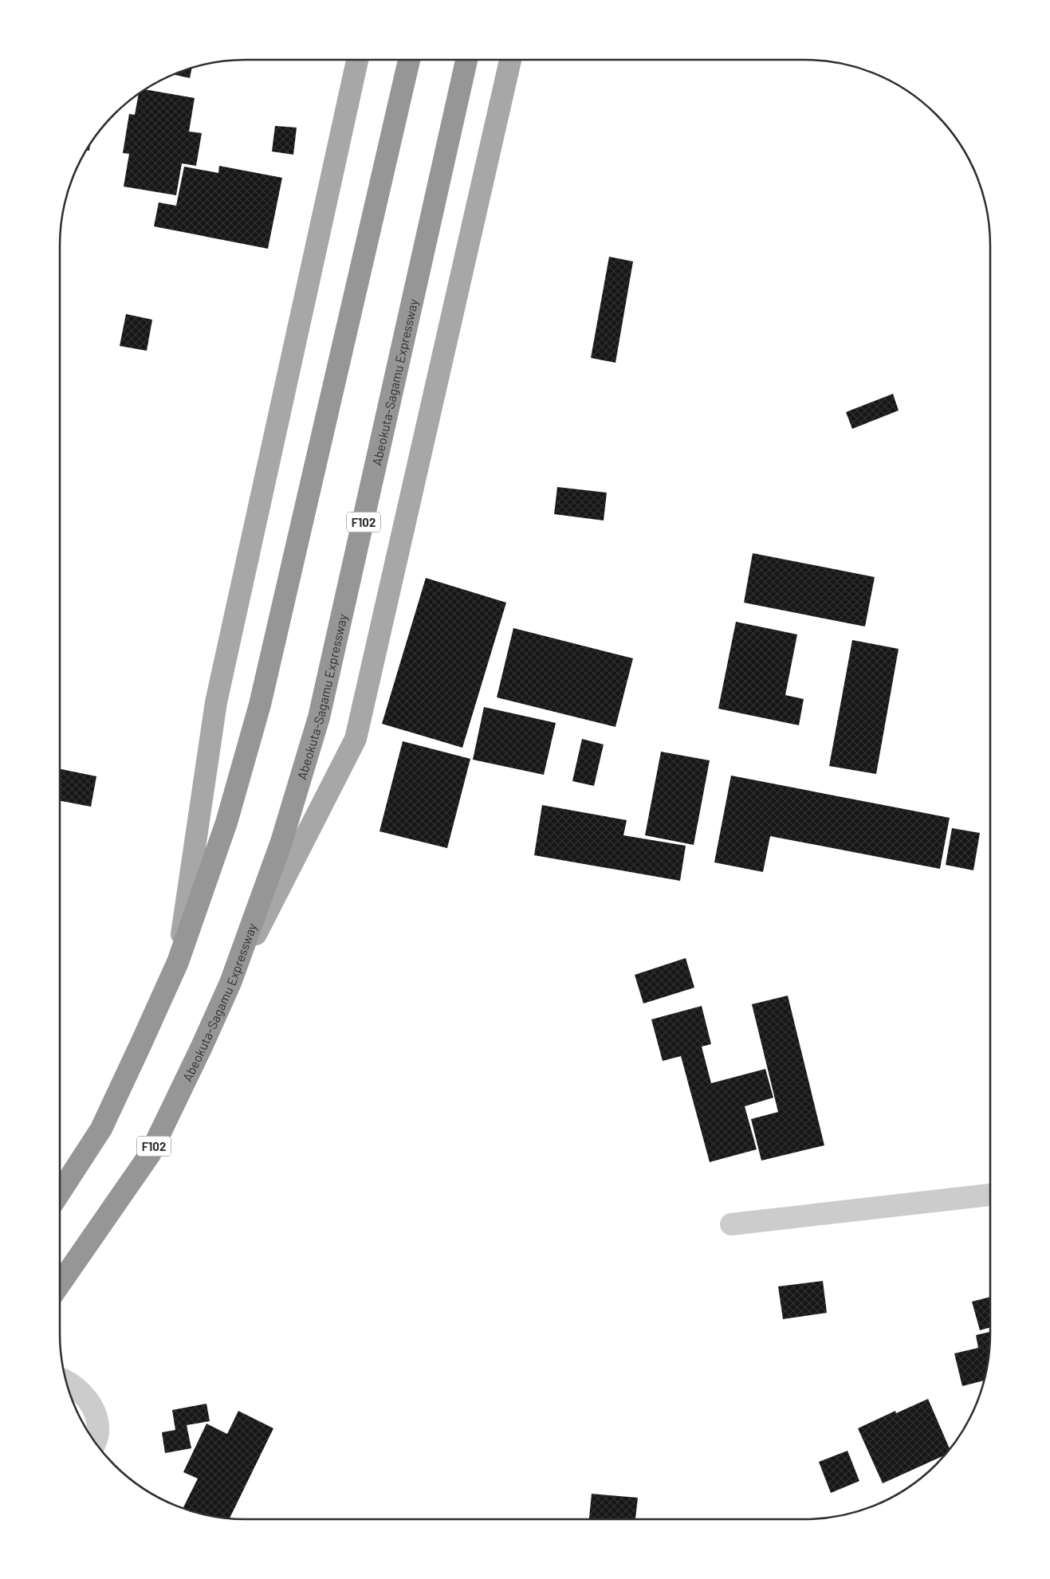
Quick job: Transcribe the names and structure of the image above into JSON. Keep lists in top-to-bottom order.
{
  "streets": {
    "highway": ["Abeokuta-Sagamu Expressway", "F102"]
  }
}
